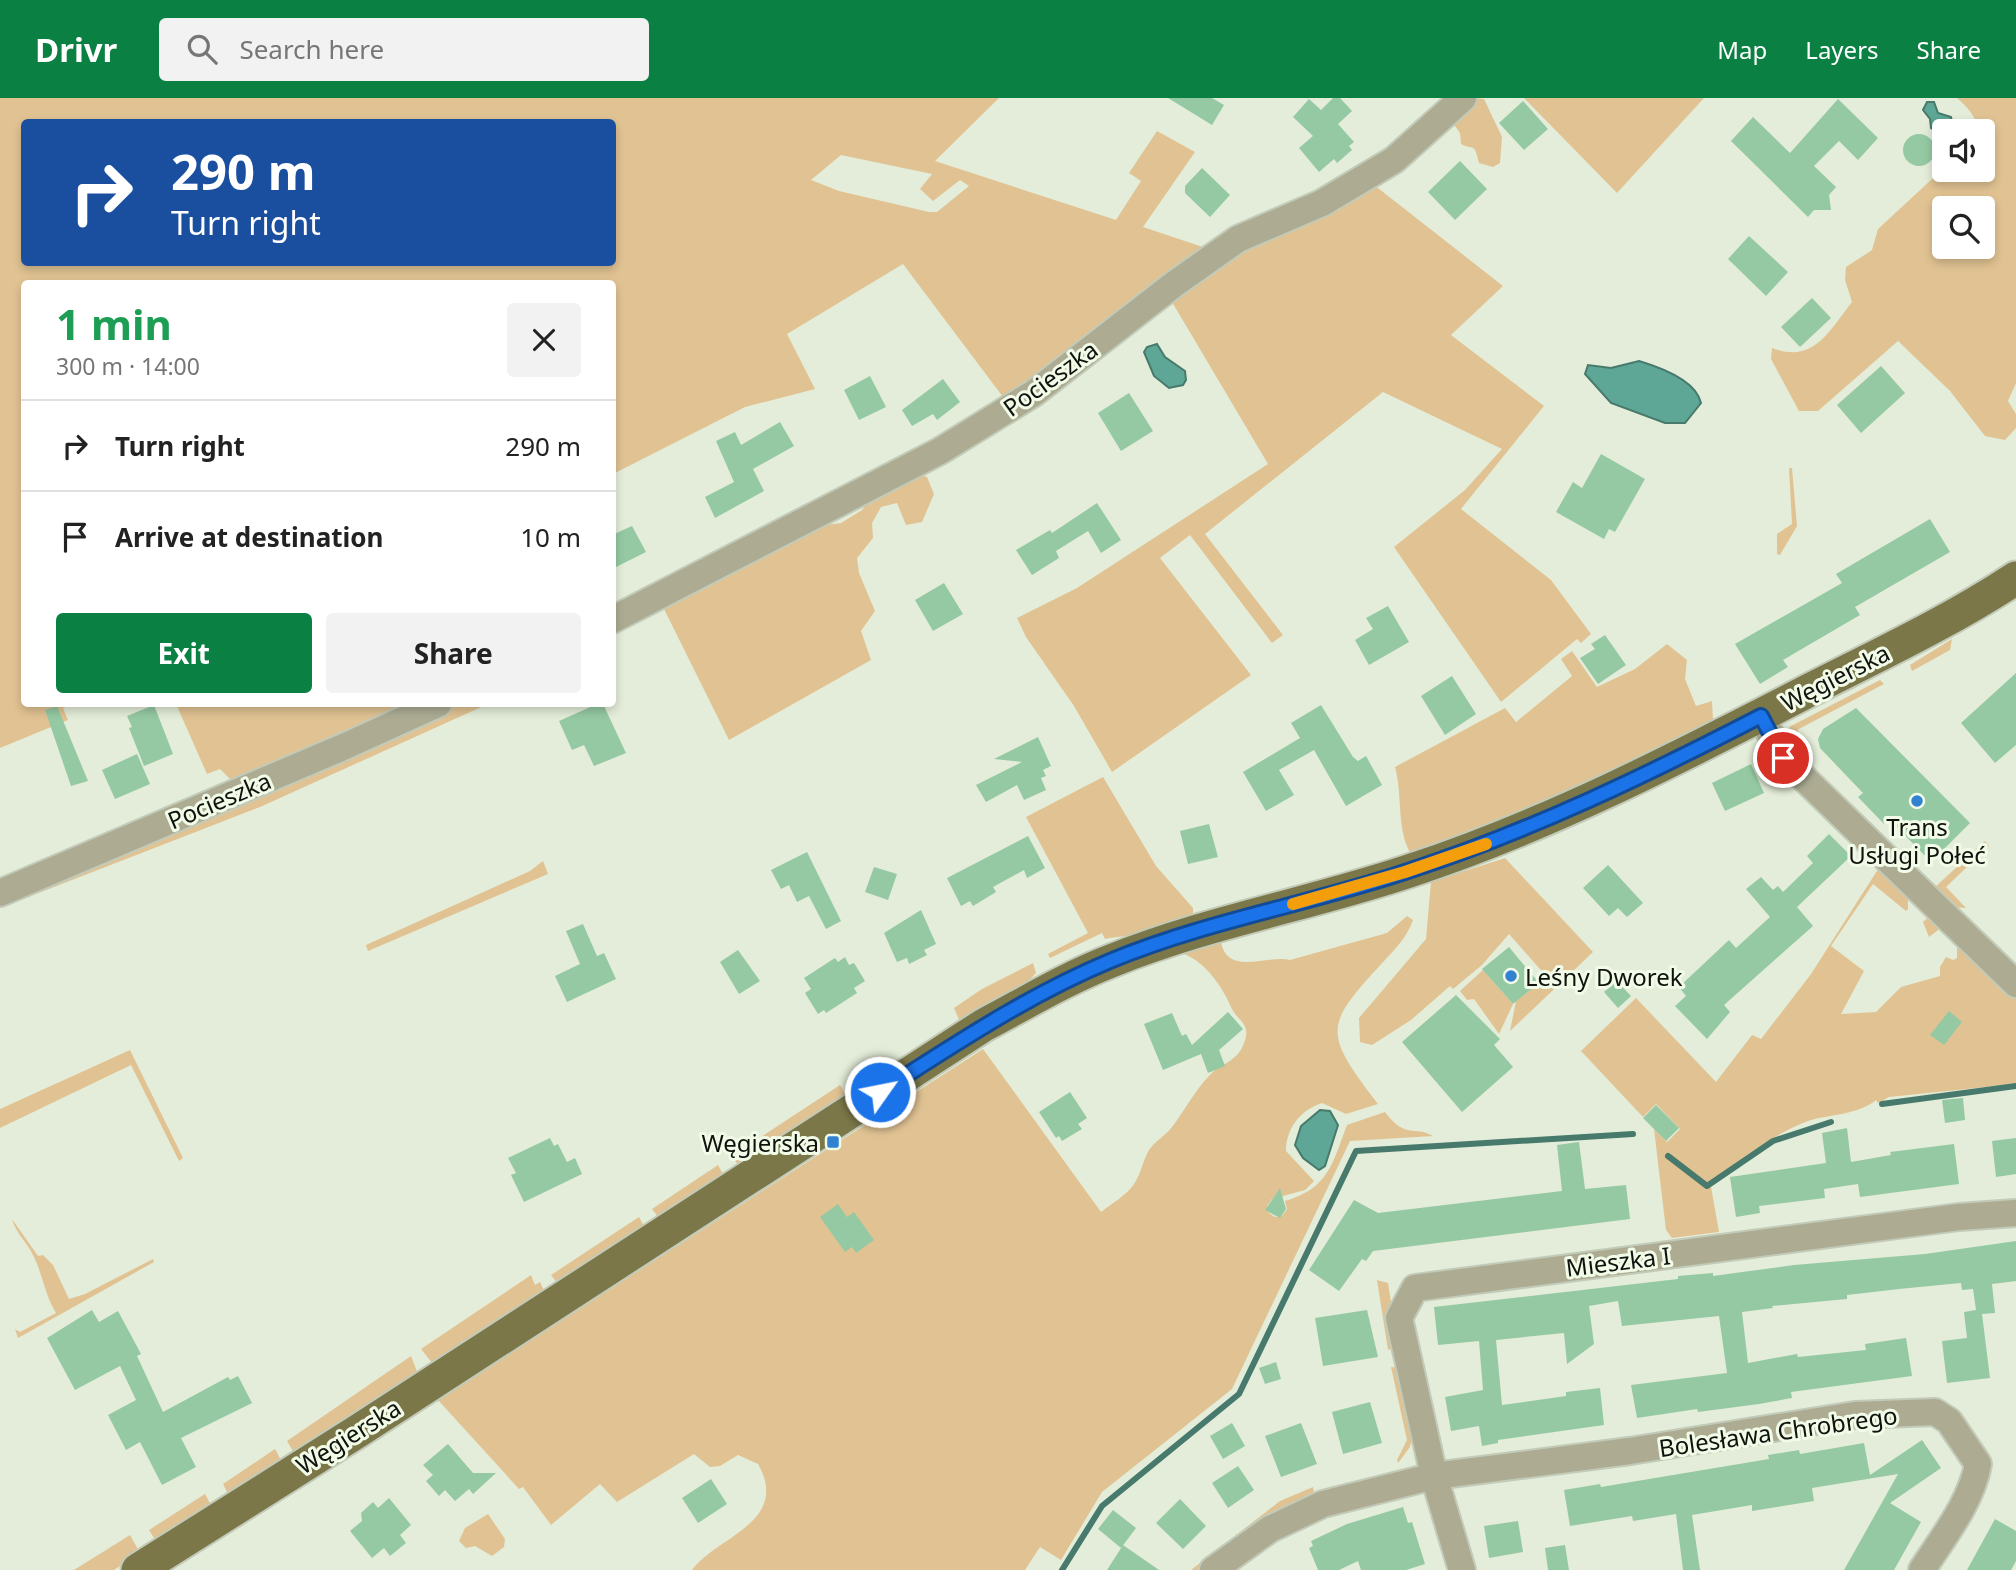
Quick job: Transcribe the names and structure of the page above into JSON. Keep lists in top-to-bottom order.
{
  "streets": {
    "main road": ["Węgierska"],
    "street": ["Pocieszka", "Mieszka I", "Bolesława Chrobrego"]
  },
  "crossings": [
    ["Mieszka I", "Bolesława Chrobrego"]
  ],
  "places": {
    "other": ["Trans Usługi Połeć", "Leśny Dworek"],
    "transit": ["Węgierska"]
  },
  "page": {
    "header": "Drivr",
    "search": "Search here",
    "nav": ["Map", "Layers", "Share"],
    "turn": ["290 m", "Turn right"],
    "heading": ["1 min", "300 m · 14:00"],
    "list": [
      {
        "name": "Turn right",
        "value": "290 m"
      },
      {
        "name": "Arrive at destination",
        "value": "10 m"
      }
    ],
    "buttons": ["Exit", "Share"]
  }
}
